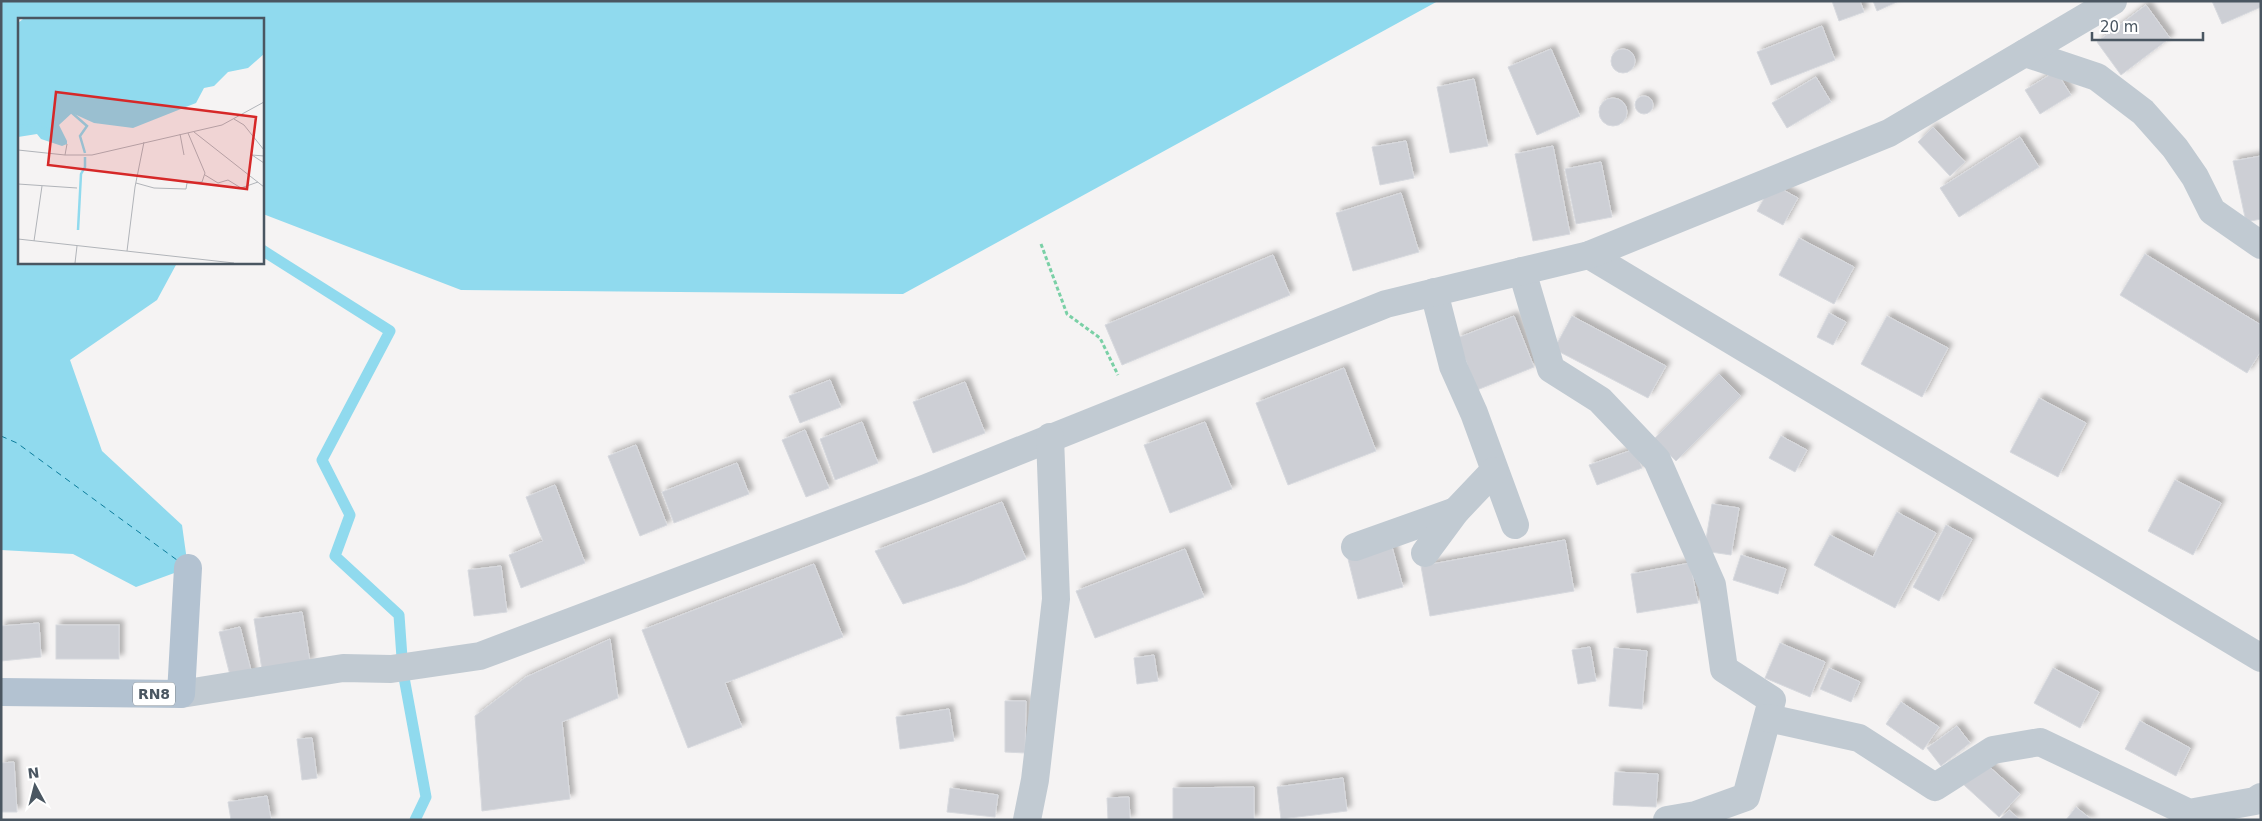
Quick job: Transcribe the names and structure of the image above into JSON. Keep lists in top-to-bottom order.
{
  "streets": {
    "main road": ["RN8"]
  },
  "scale_bar": "20 m",
  "north": "top"
}
